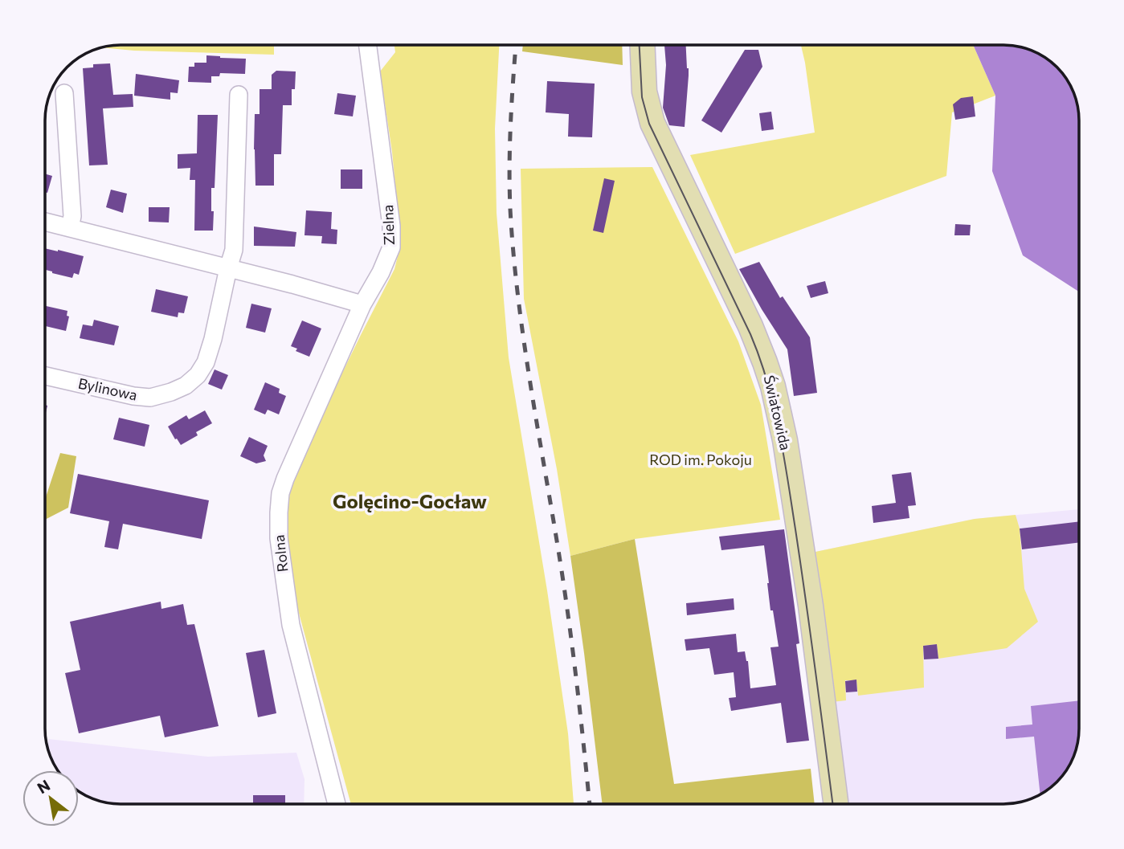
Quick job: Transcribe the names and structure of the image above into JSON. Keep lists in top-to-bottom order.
{
  "streets": {
    "street": [
      "Zielna",
      "Bylinowa",
      "Światowida",
      "Rolna"
    ]
  },
  "crossings": [
    ["Zielna", "Rolna"]
  ],
  "districts": ["Golęcino-Gocław"],
  "parks": ["ROD im. Pokoju"],
  "north": "top left"
}
